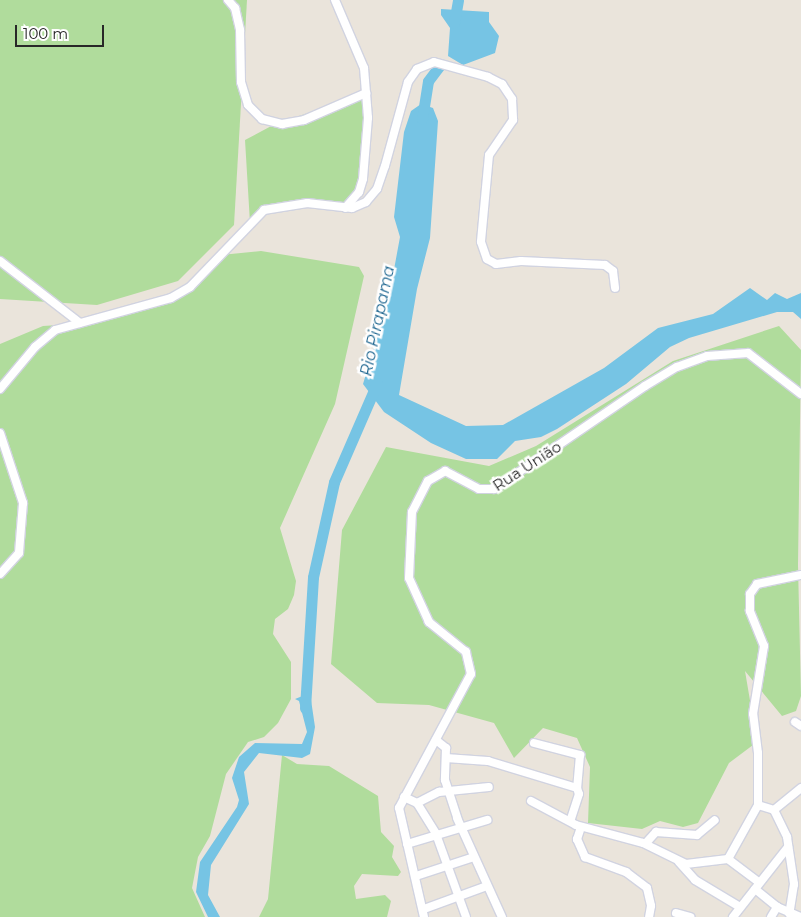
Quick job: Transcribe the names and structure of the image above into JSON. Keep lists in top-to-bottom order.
{
  "streets": {
    "street": ["Rua União"]
  },
  "water": ["Rio Pirapama"],
  "scale_bar": "100 m"
}
